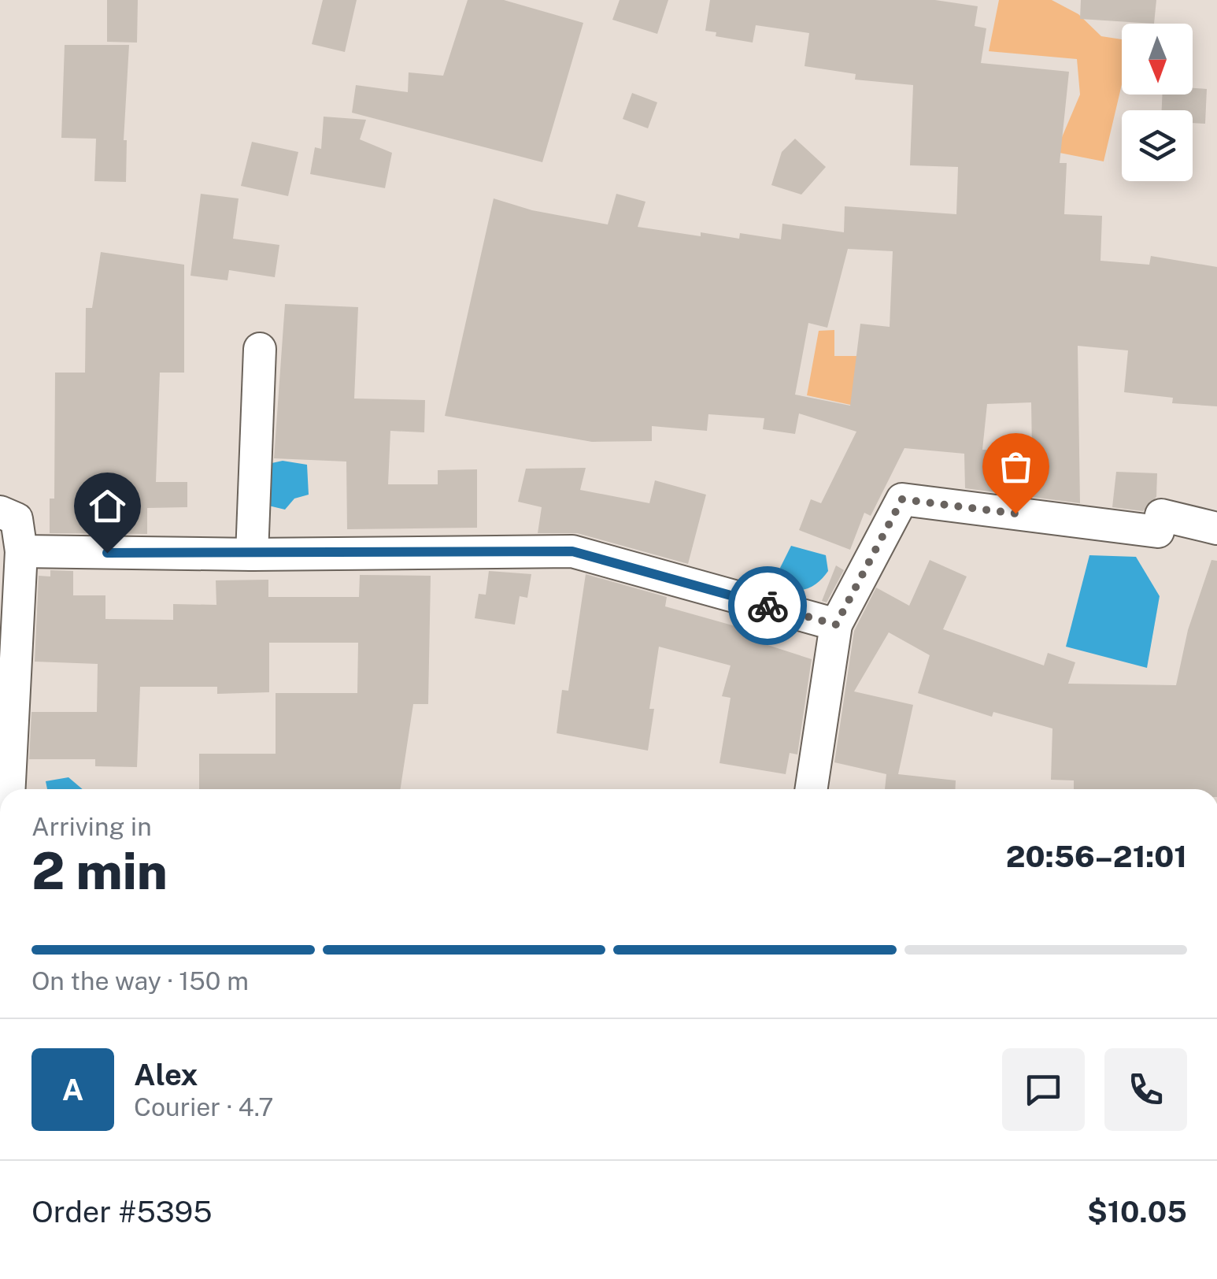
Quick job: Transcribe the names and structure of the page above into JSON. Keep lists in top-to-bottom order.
{
  "north": "bottom",
  "page": {
    "heading": ["2 min", "Arriving in", "20:56–21:01"],
    "panel": [
      "Alex",
      "Courier · 4.7",
      "Order #5395",
      "$10.05"
    ],
    "bar": "On the way · 150 m",
    "round": "A"
  }
}
